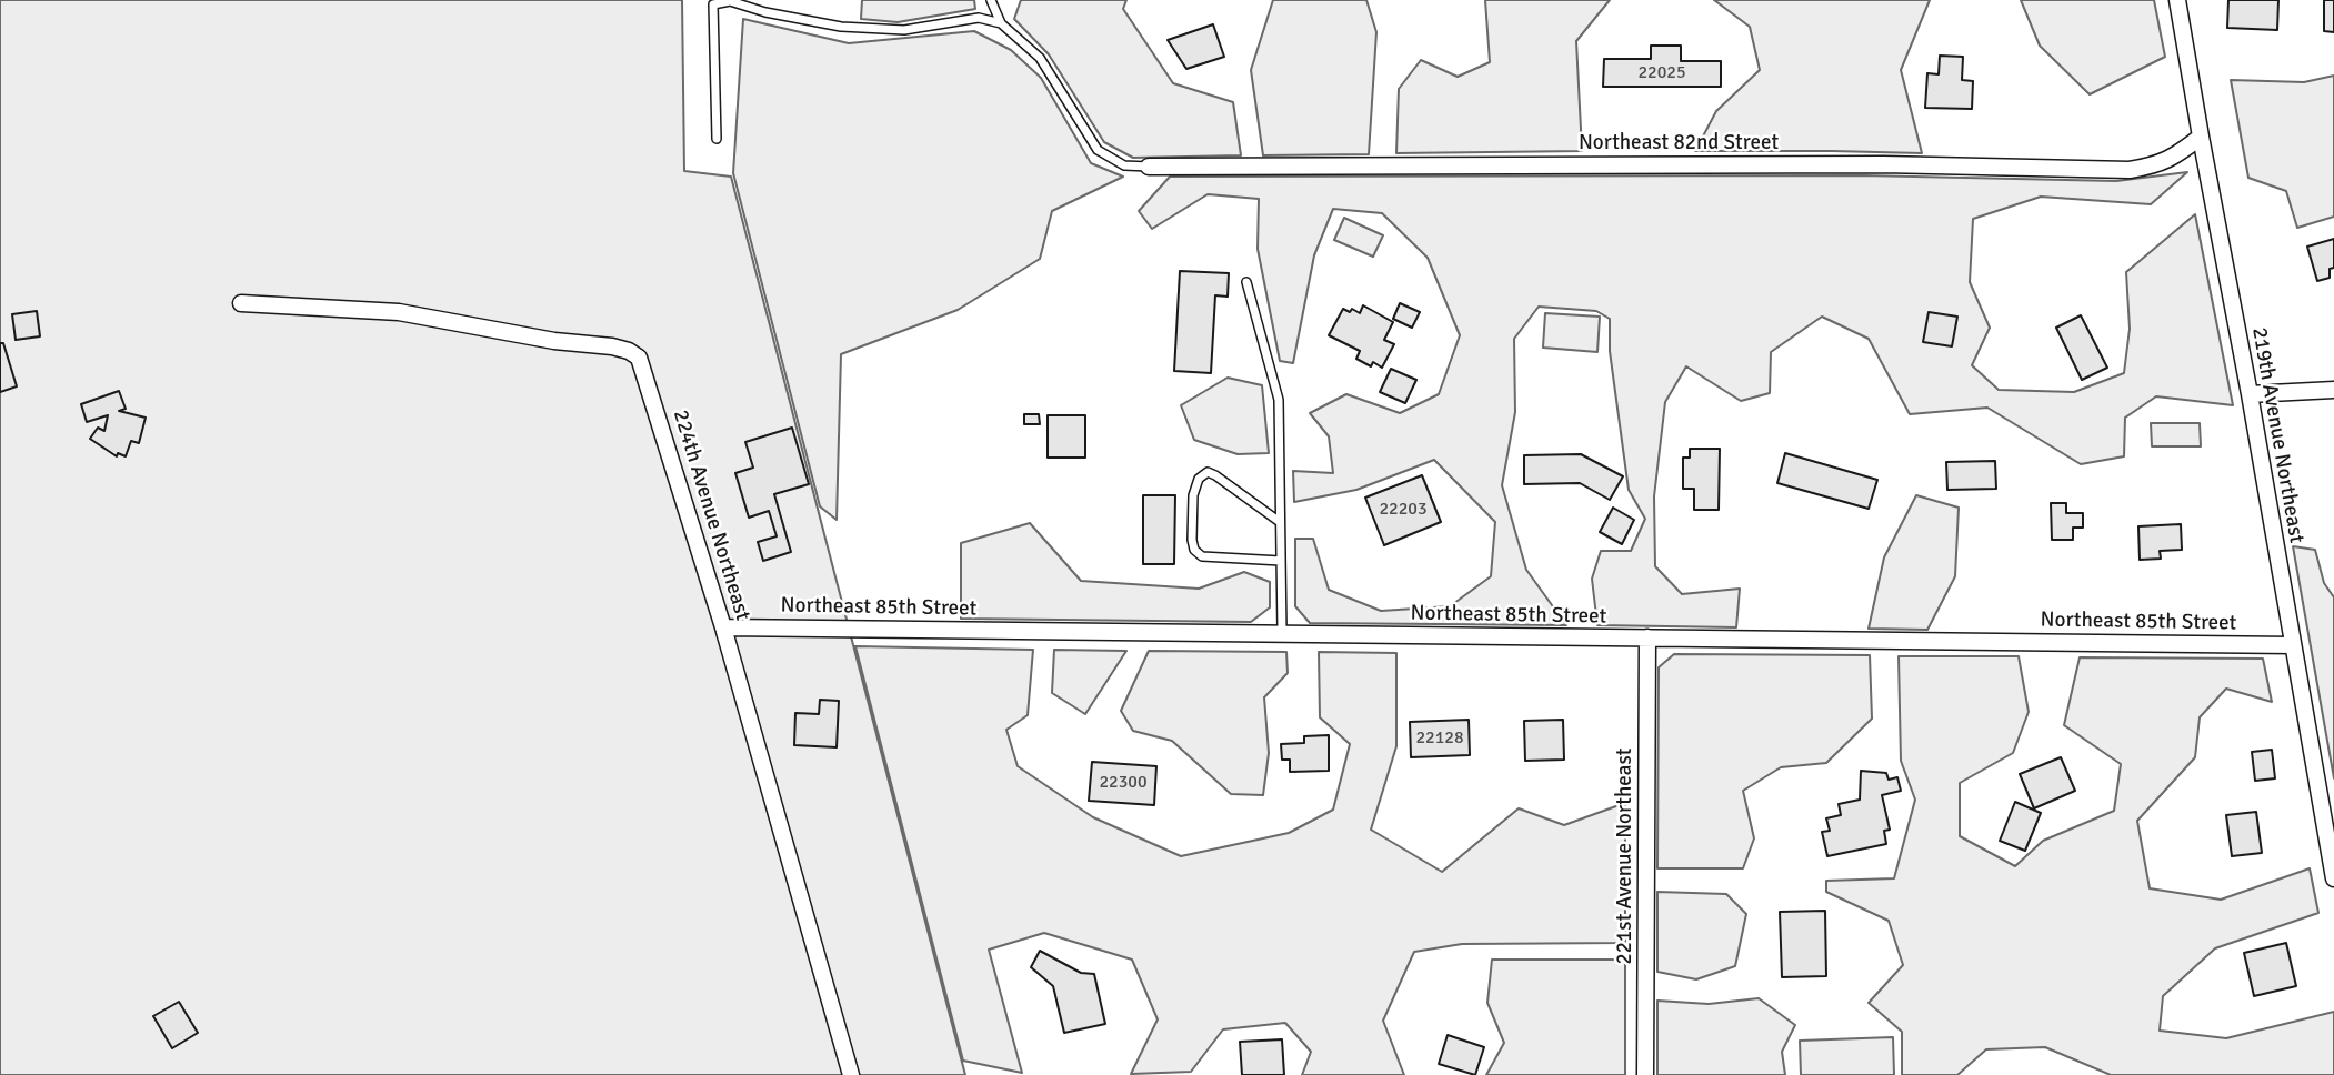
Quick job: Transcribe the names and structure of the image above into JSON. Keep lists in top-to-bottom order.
{
  "streets": {
    "street": [
      "Northeast 82nd Street",
      "219th Avenue Northeast",
      "224th Avenue Northeast",
      "Northeast 85th Street",
      "221st Avenue Northeast"
    ]
  },
  "crossings": [
    ["Northeast 82nd Street", "219th Avenue Northeast"],
    ["219th Avenue Northeast", "Northeast 85th Street"],
    ["224th Avenue Northeast", "Northeast 85th Street"],
    ["Northeast 85th Street", "221st Avenue Northeast"]
  ],
  "house_numbers": [
    "22025",
    "22203",
    "22128",
    "22300"
  ]
}
